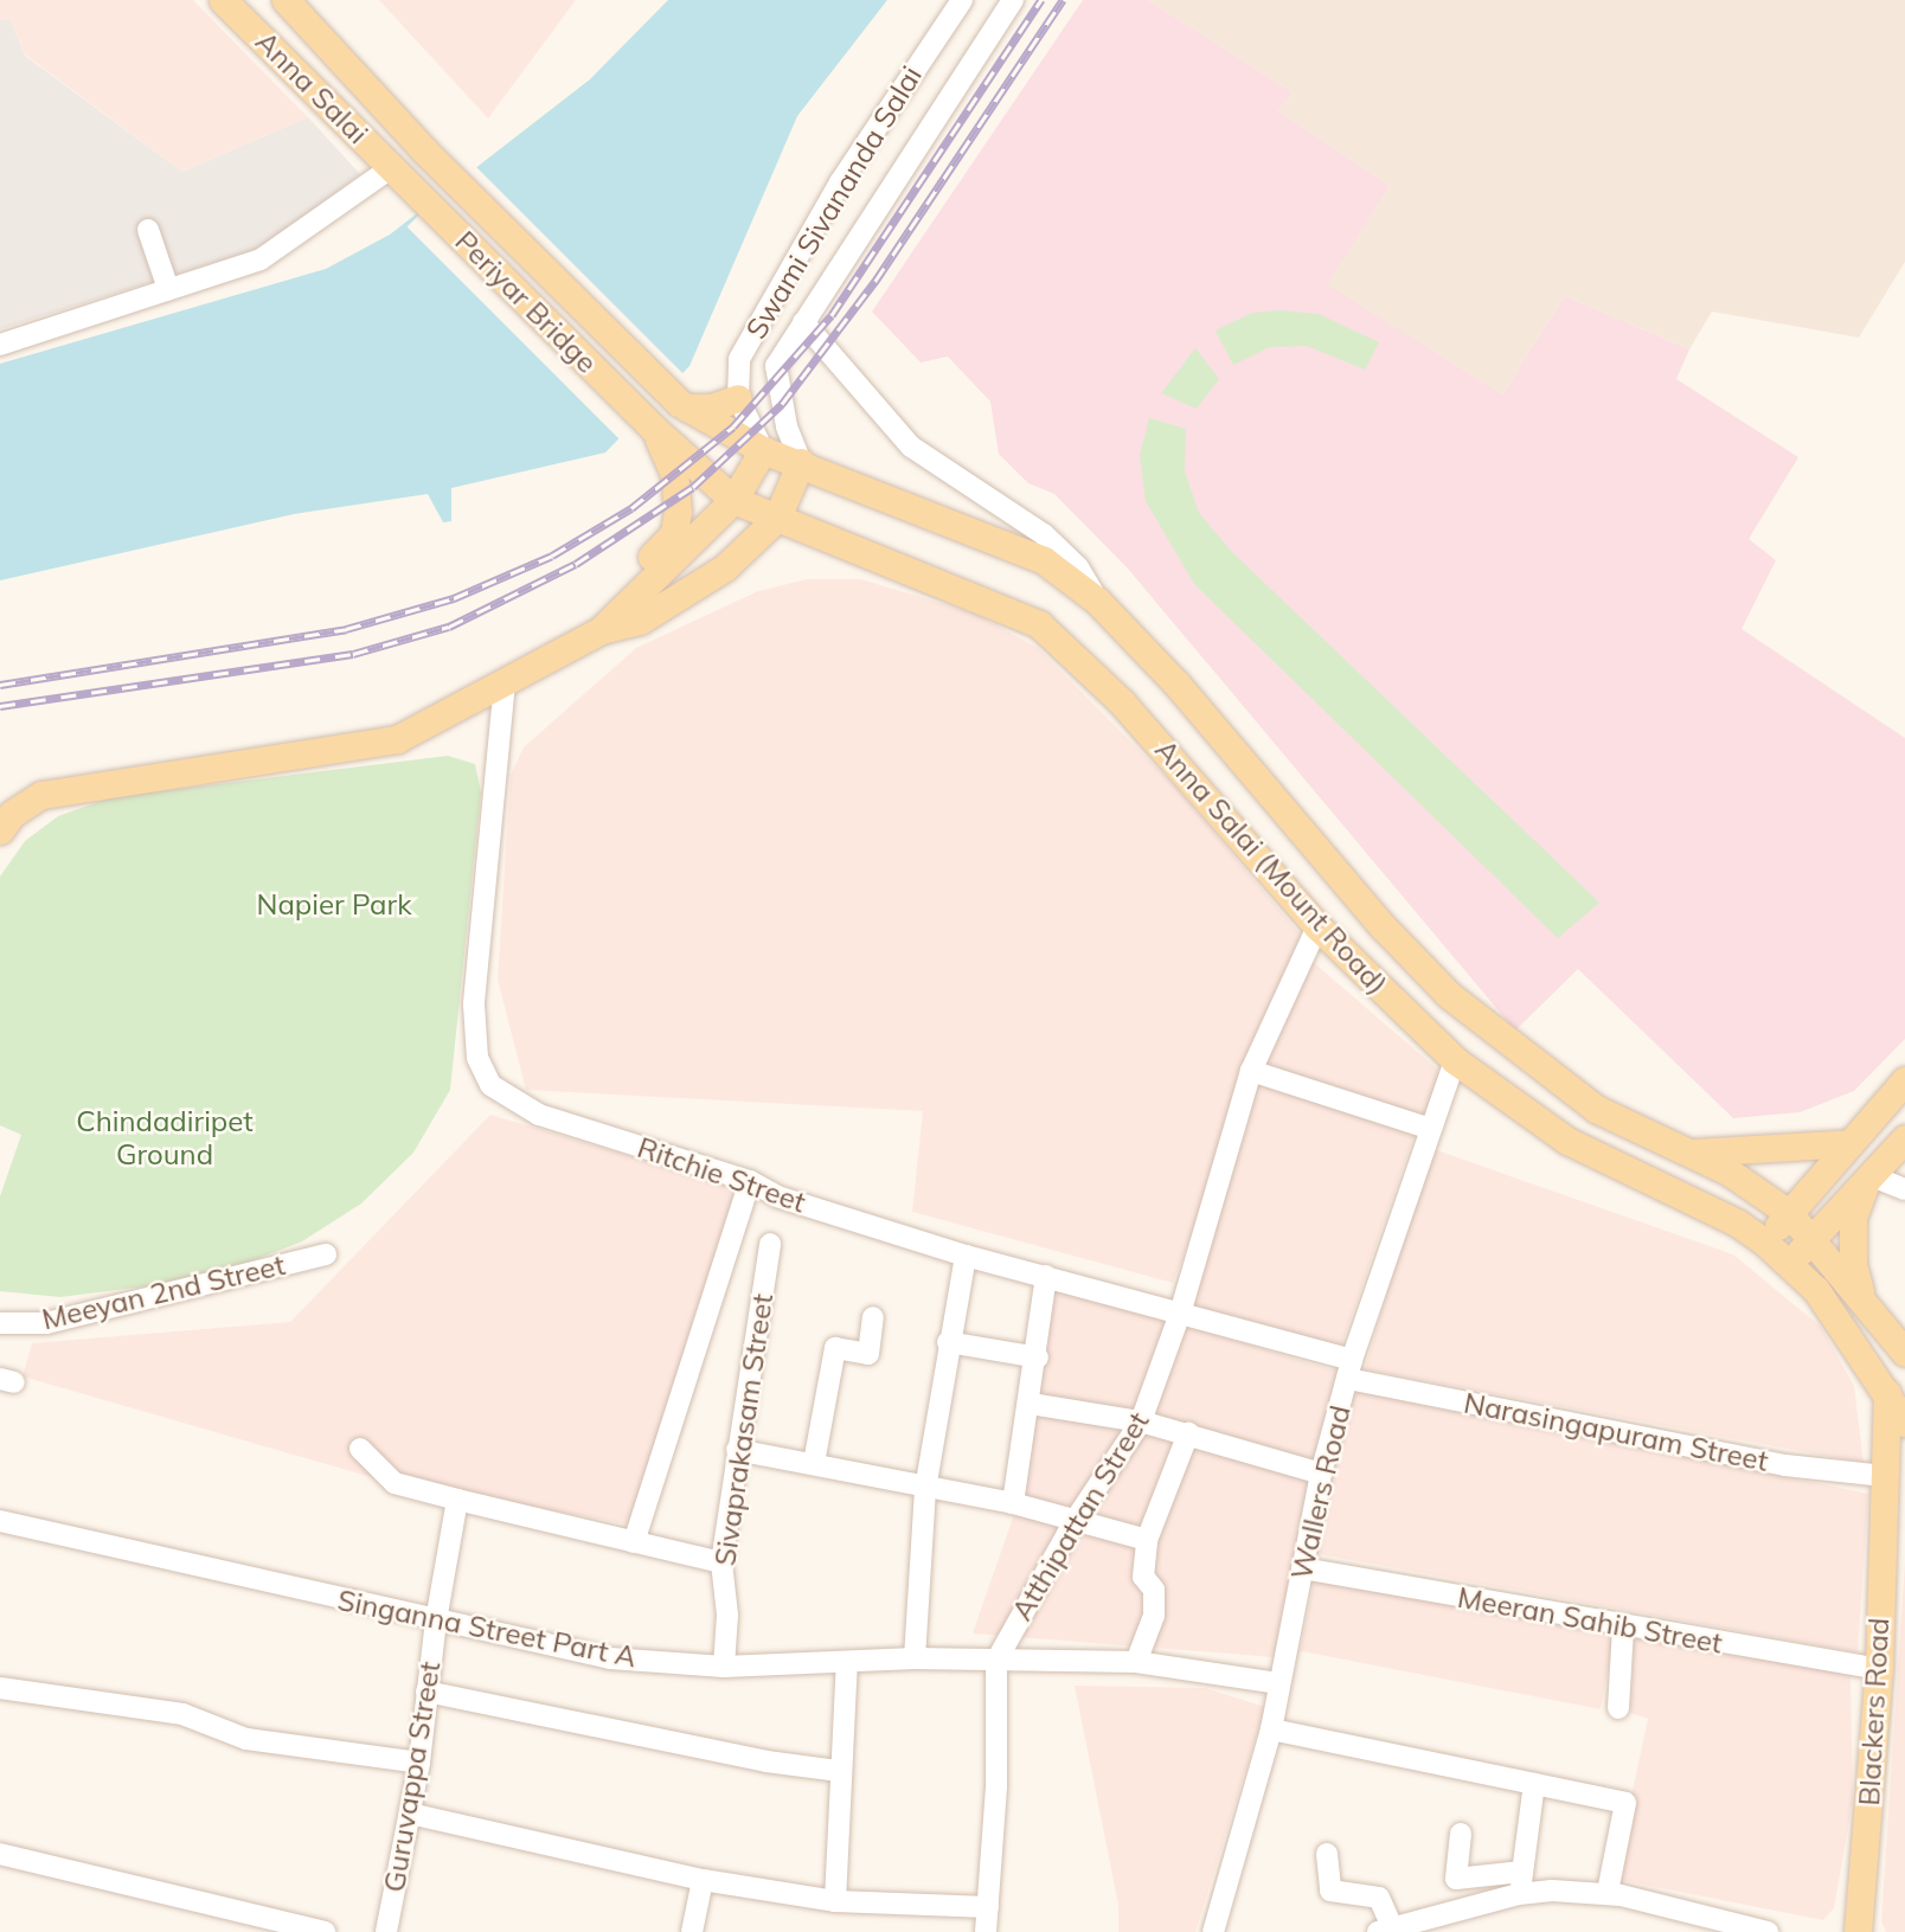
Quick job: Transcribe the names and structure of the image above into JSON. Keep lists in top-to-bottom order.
{
  "streets": {
    "main road": [
      "Anna Salai",
      "Periyar Bridge",
      "Anna Salai (Mount Road)",
      "Blackers Road"
    ],
    "street": [
      "Swami Sivananda Salai",
      "Ritchie Street",
      "Meeyan 2nd Street",
      "Sivaprakasam Street",
      "Narasingapuram Street",
      "Wallers Road",
      "Atthipattan Street",
      "Meeran Sahib Street",
      "Singanna Street Part A",
      "Guruvappa Street"
    ]
  },
  "crossings": [
    ["Anna Salai", "Periyar Bridge"],
    ["Swami Sivananda Salai", "Anna Salai (Mount Road)"],
    ["Periyar Bridge", "Anna Salai (Mount Road)"],
    ["Anna Salai (Mount Road)", "Wallers Road"],
    ["Anna Salai (Mount Road)", "Atthipattan Street"],
    ["Anna Salai (Mount Road)", "Blackers Road"],
    ["Ritchie Street", "Narasingapuram Street"],
    ["Ritchie Street", "Wallers Road"],
    ["Ritchie Street", "Atthipattan Street"],
    ["Sivaprakasam Street", "Singanna Street Part A"],
    ["Narasingapuram Street", "Wallers Road"],
    ["Narasingapuram Street", "Blackers Road"],
    ["Wallers Road", "Meeran Sahib Street"],
    ["Wallers Road", "Singanna Street Part A"],
    ["Atthipattan Street", "Singanna Street Part A"],
    ["Meeran Sahib Street", "Blackers Road"],
    ["Singanna Street Part A", "Guruvappa Street"]
  ],
  "parks": ["Napier Park", "Chindadiripet Ground"]
}
